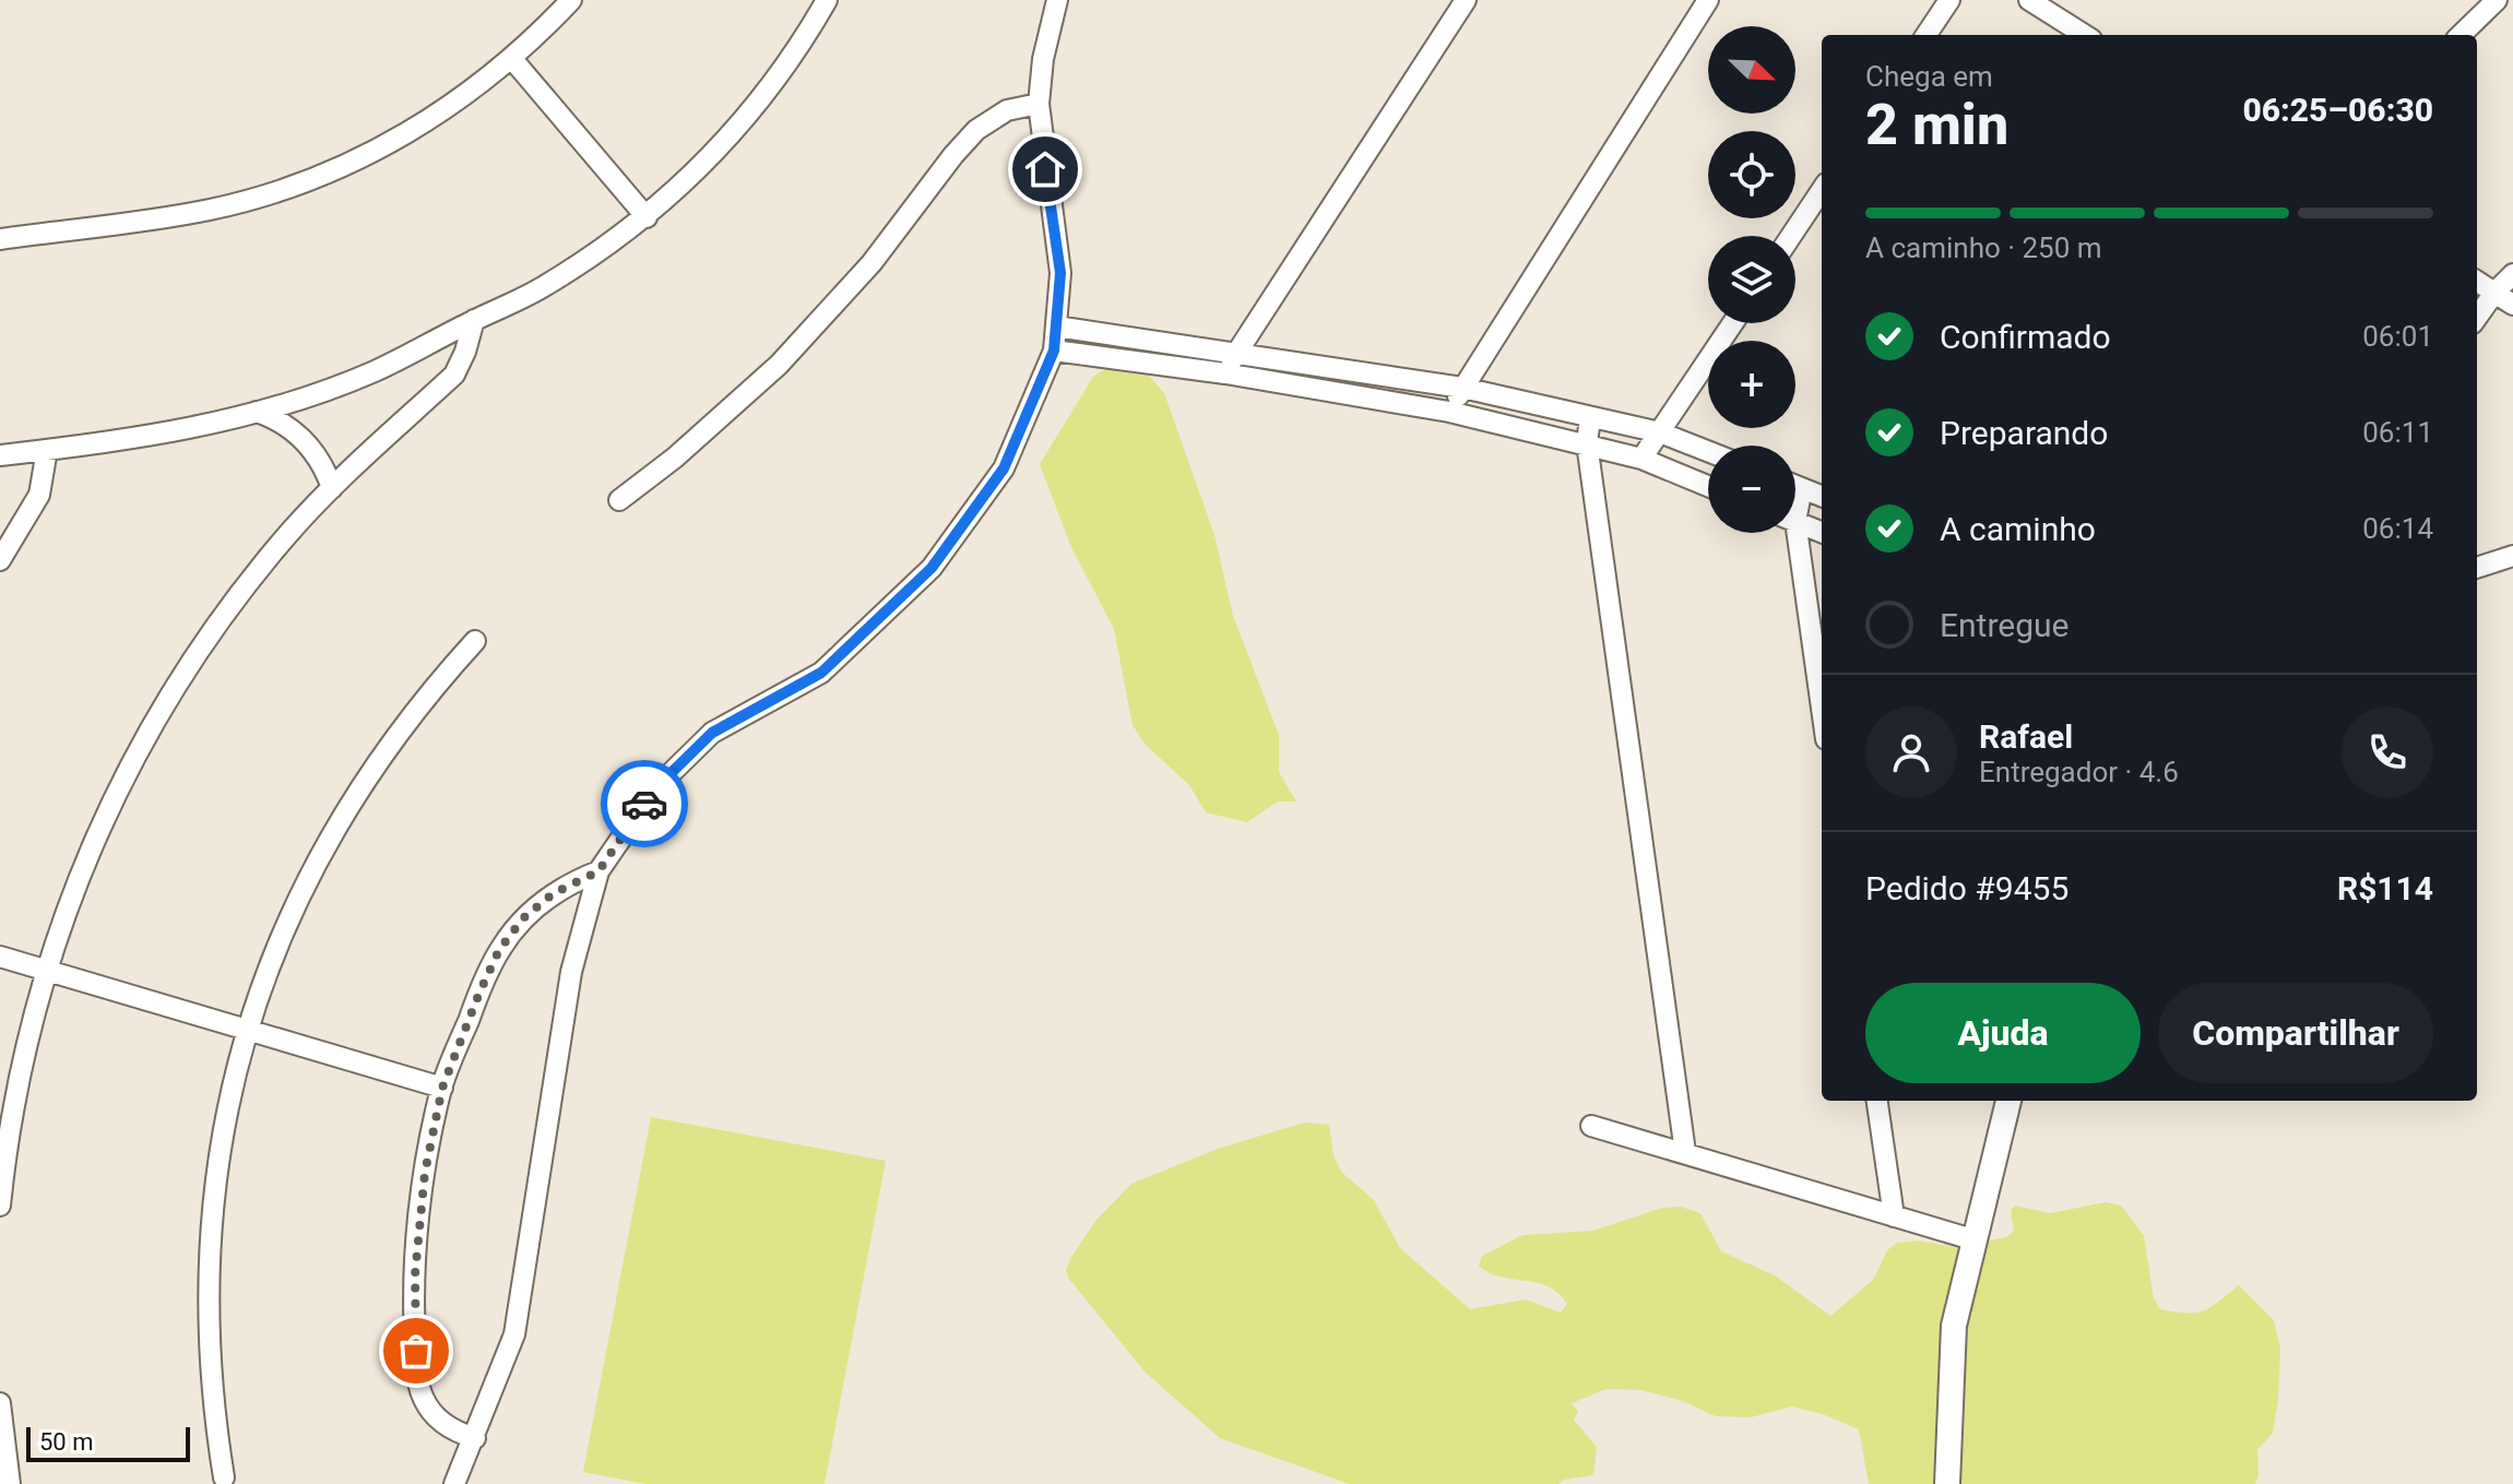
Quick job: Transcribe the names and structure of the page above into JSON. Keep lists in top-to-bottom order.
{
  "scale_bar": "50 m",
  "north": "bottom right",
  "page": {
    "map_buttons": ["+", "−"],
    "heading": ["2 min", "Chega em", "06:25–06:30"],
    "panel": [
      "Rafael",
      "Entregador · 4.6",
      "Pedido #9455",
      "R$114"
    ],
    "bar": "A caminho · 250 m",
    "list": [
      ["Confirmado", "06:01"],
      ["Preparando", "06:11"],
      ["A caminho", "06:14"],
      "Entregue"
    ],
    "buttons": ["Ajuda", "Compartilhar"],
    "scale": "50 m"
  }
}
